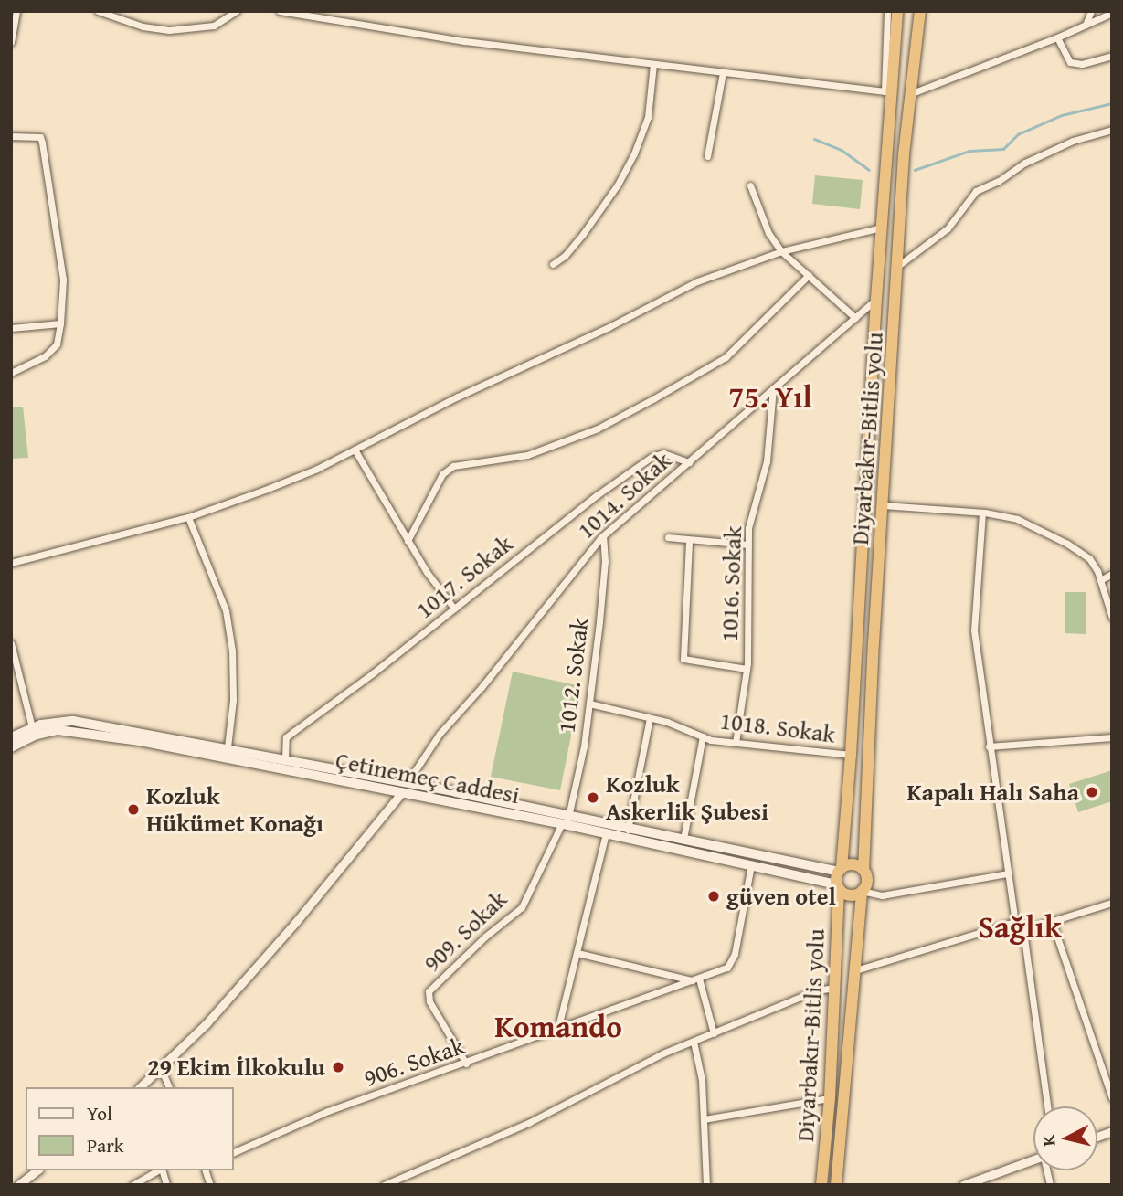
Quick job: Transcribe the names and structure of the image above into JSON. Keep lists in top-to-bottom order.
{
  "streets": {
    "highway": ["Diyarbakır-Bitlis yolu"],
    "main road": ["Çetinemeç Caddesi"],
    "street": [
      "1014. Sokak",
      "1017. Sokak",
      "1016. Sokak",
      "1012. Sokak",
      "1018. Sokak",
      "909. Sokak",
      "906. Sokak"
    ]
  },
  "crossings": [
    ["Diyarbakır-Bitlis yolu", "1014. Sokak"],
    ["Diyarbakır-Bitlis yolu", "1018. Sokak"],
    ["Diyarbakır-Bitlis yolu", "Çetinemeç Caddesi"],
    ["1014. Sokak", "1017. Sokak"],
    ["1014. Sokak", "1016. Sokak"],
    ["1014. Sokak", "1012. Sokak"],
    ["1014. Sokak", "Çetinemeç Caddesi"],
    ["1017. Sokak", "Çetinemeç Caddesi"],
    ["1016. Sokak", "1018. Sokak"],
    ["1012. Sokak", "1018. Sokak"],
    ["1012. Sokak", "Çetinemeç Caddesi"],
    ["1012. Sokak", "909. Sokak"],
    ["Çetinemeç Caddesi", "909. Sokak"],
    ["Çetinemeç Caddesi", "906. Sokak"],
    ["909. Sokak", "906. Sokak"]
  ],
  "districts": ["75. Yıl", "Sağlık", "Komando"],
  "places": [
    "Kapalı Halı Saha",
    "Kozluk Askerlik Şubesi",
    "Kozluk Hükümet Konağı",
    "güven otel",
    "29 Ekim İlkokulu"
  ],
  "legend": ["Yol", "Park"],
  "north": "left"
}
